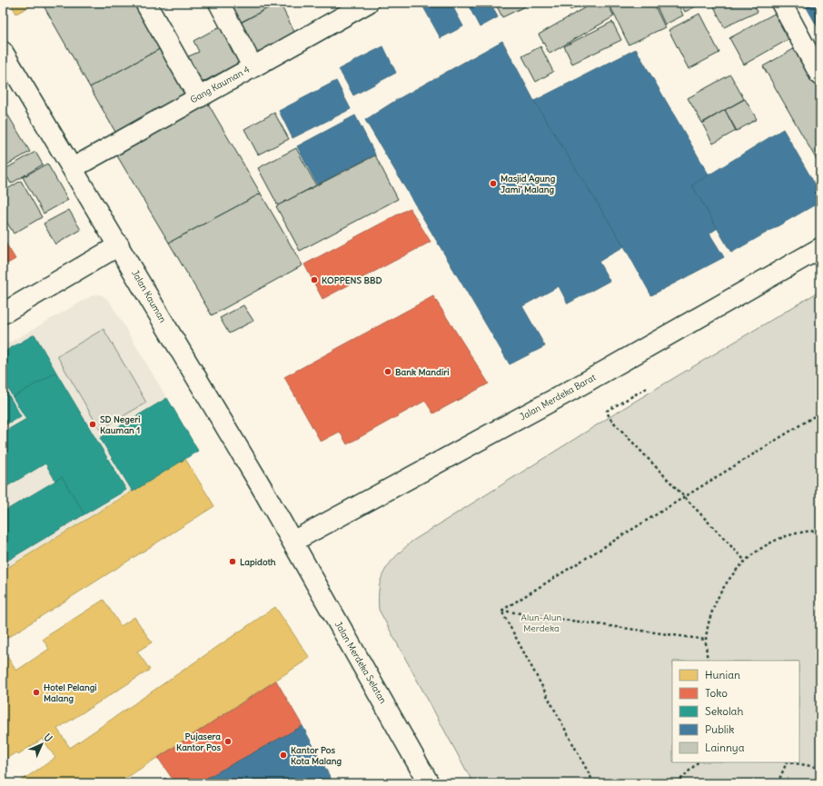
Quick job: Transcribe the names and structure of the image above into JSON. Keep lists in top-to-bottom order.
{
  "streets": {
    "main road": [
      "Gang Kauman 4",
      "Jalan Kauman",
      "Jalan Merdeka Barat",
      "Jalan Merdeka Selatan"
    ]
  },
  "crossings": [
    ["Gang Kauman 4", "Jalan Kauman"],
    ["Jalan Kauman", "Jalan Merdeka Barat"],
    ["Jalan Kauman", "Jalan Merdeka Selatan"],
    ["Jalan Merdeka Barat", "Jalan Merdeka Selatan"]
  ],
  "parks": ["Alun-Alun Merdeka"],
  "places": [
    "Masjid Agung Jami' Malang",
    "KOPPENS BBD",
    "Bank Mandiri",
    "SD Negeri Kauman 1",
    "Lapidoth",
    "Hotel Pelangi Malang",
    "Pujasera Kantor Pos",
    "Kantor Pos Kota Malang"
  ],
  "legend": [
    "Hunian",
    "Toko",
    "Sekolah",
    "Publik",
    "Lainnya"
  ],
  "north": "top right"
}
